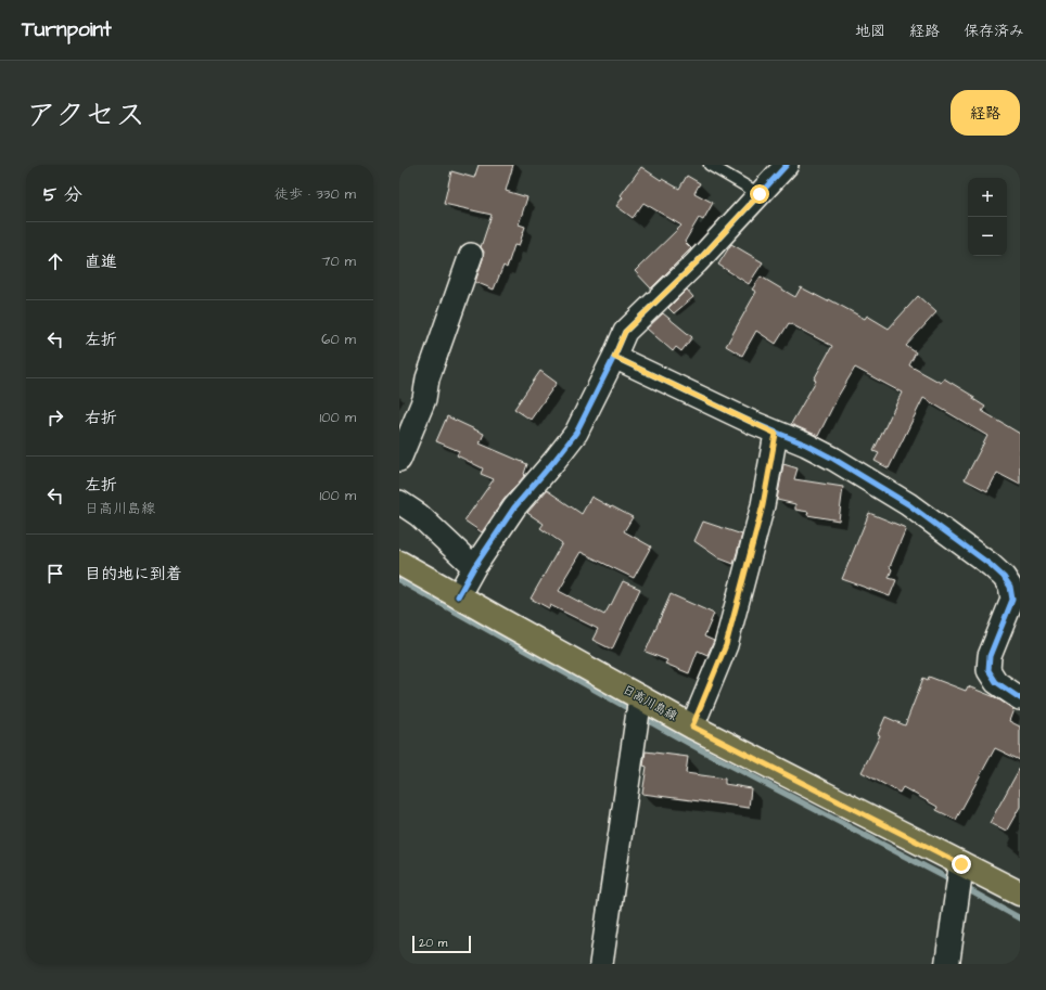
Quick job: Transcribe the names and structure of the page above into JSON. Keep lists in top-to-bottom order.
{
  "streets": {
    "main road": ["日高川島線"]
  },
  "scale_bar": "20 m",
  "page": {
    "header": "Turnpoint",
    "nav": ["地図", "経路", "保存済み"],
    "title": "アクセス",
    "buttons": "経路",
    "heading": ["5 分", "徒歩 · 330 m"],
    "map_buttons": ["+", "−"],
    "list": [
      ["直進", "70 m"],
      ["左折", "60 m"],
      ["右折", "100 m"],
      ["左折", "日高川島線", "100 m"],
      "目的地に到着"
    ],
    "scale": "20 m"
  }
}
